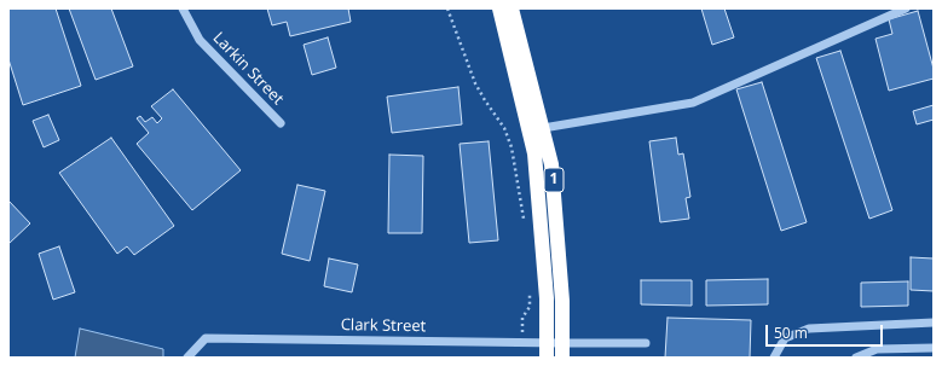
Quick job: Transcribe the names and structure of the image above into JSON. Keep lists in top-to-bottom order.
{
  "streets": {
    "highway": ["1"],
    "street": ["Larkin Street", "Clark Street"]
  },
  "crossings": [
    ["1", "Clark Street"]
  ],
  "scale_bar": "50 m"
}
